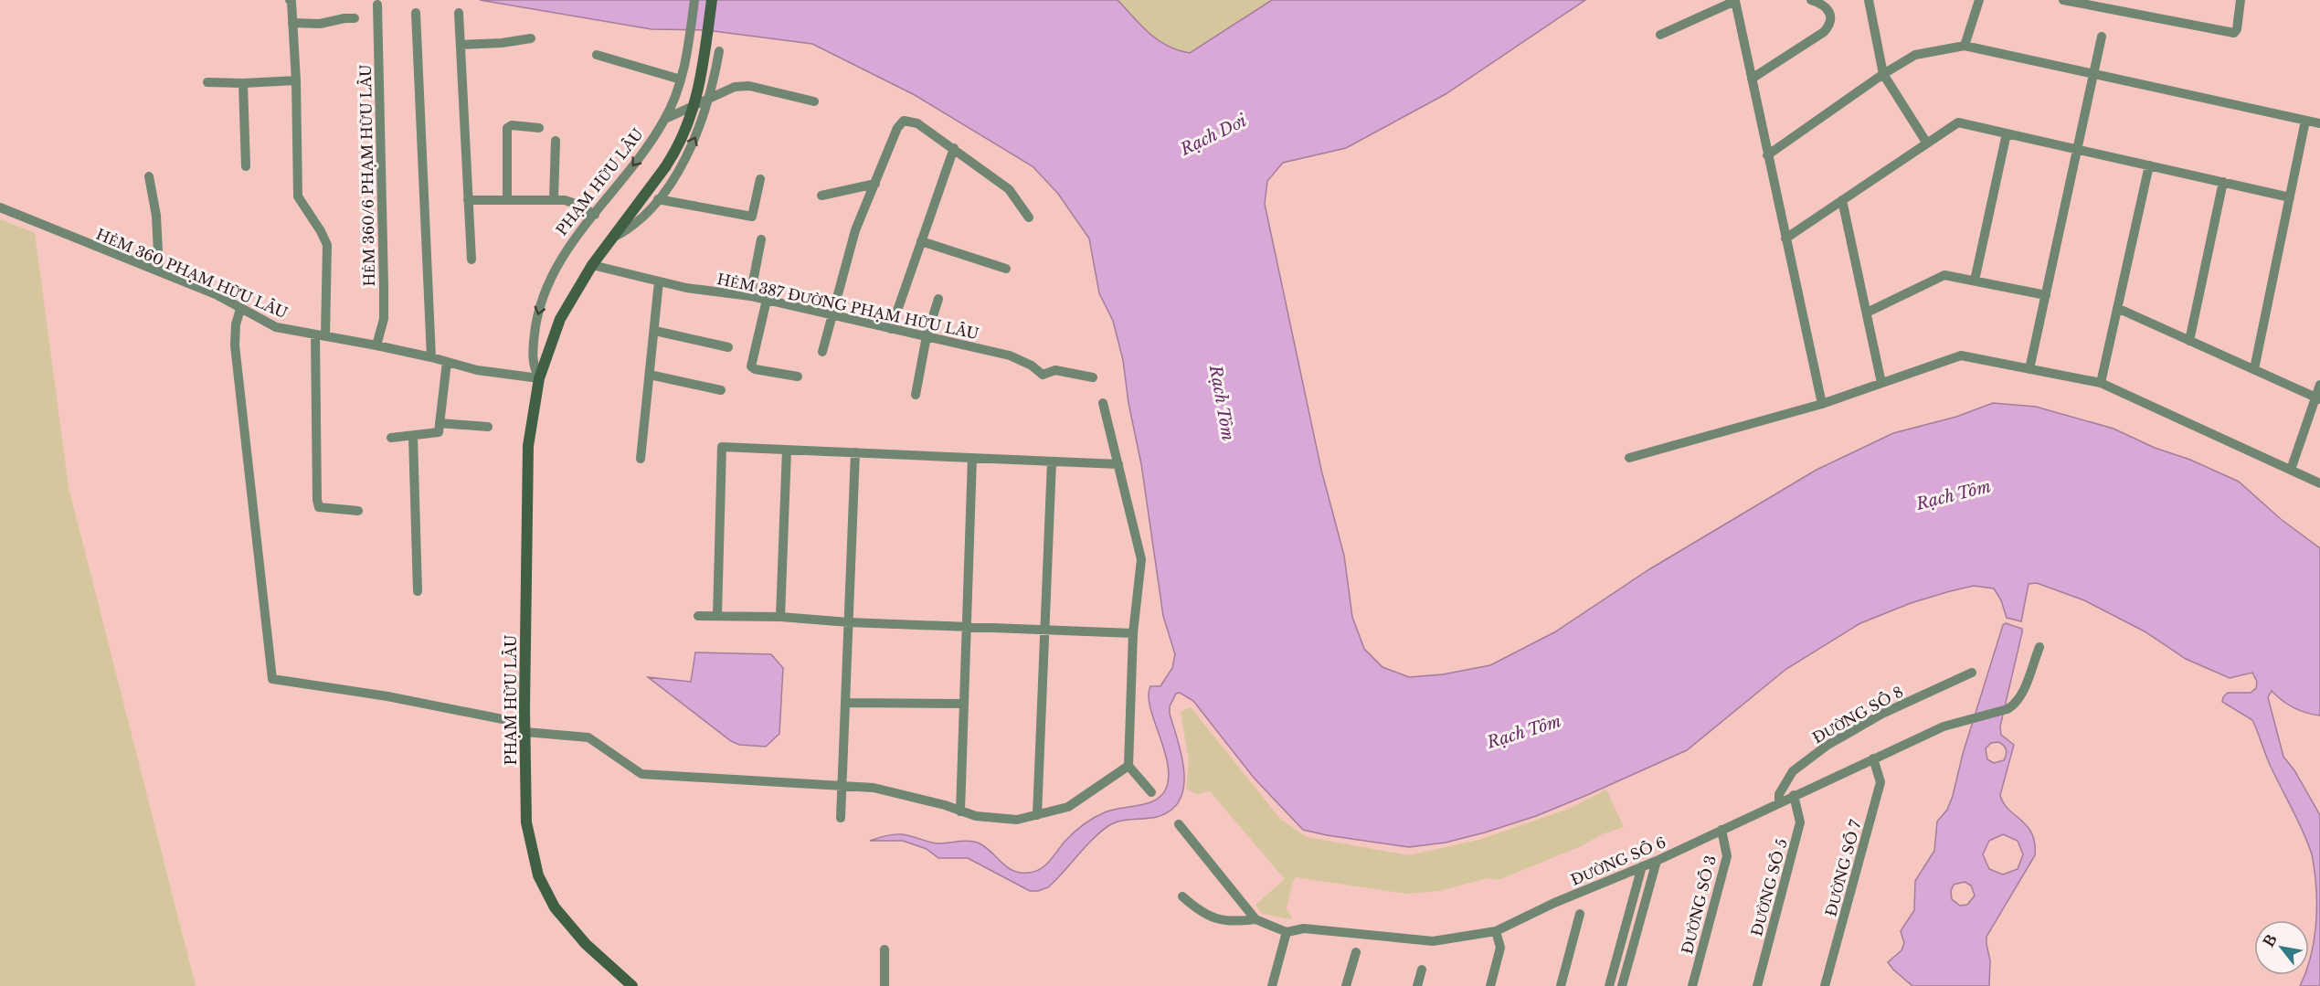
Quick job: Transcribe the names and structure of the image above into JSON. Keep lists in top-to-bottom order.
{
  "streets": {
    "main road": ["PHẠM HỮU LẦU"],
    "street": [
      "HẺM 360/6 PHẠM HỮU LẦU",
      "HẺM 360 PHẠM HỮU LẦU",
      "HẺM 387 ĐƯỜNG PHẠM HỮU LẦU",
      "ĐƯỜNG SỐ 8",
      "ĐƯỜNG SỐ 6",
      "ĐƯỜNG SỐ 7",
      "ĐƯỜNG SỐ 5",
      "ĐƯỜNG SỐ 3"
    ]
  },
  "crossings": [
    ["HẺM 360/6 PHẠM HỮU LẦU", "HẺM 360 PHẠM HỮU LẦU"],
    ["PHẠM HỮU LẦU", "HẺM 360 PHẠM HỮU LẦU"],
    ["PHẠM HỮU LẦU", "HẺM 387 ĐƯỜNG PHẠM HỮU LẦU"],
    ["ĐƯỜNG SỐ 8", "ĐƯỜNG SỐ 6"],
    ["ĐƯỜNG SỐ 6", "ĐƯỜNG SỐ 7"],
    ["ĐƯỜNG SỐ 6", "ĐƯỜNG SỐ 5"],
    ["ĐƯỜNG SỐ 6", "ĐƯỜNG SỐ 3"]
  ],
  "water": ["Rạch Dơi", "Rạch Tôm"],
  "north": "top left"
}
